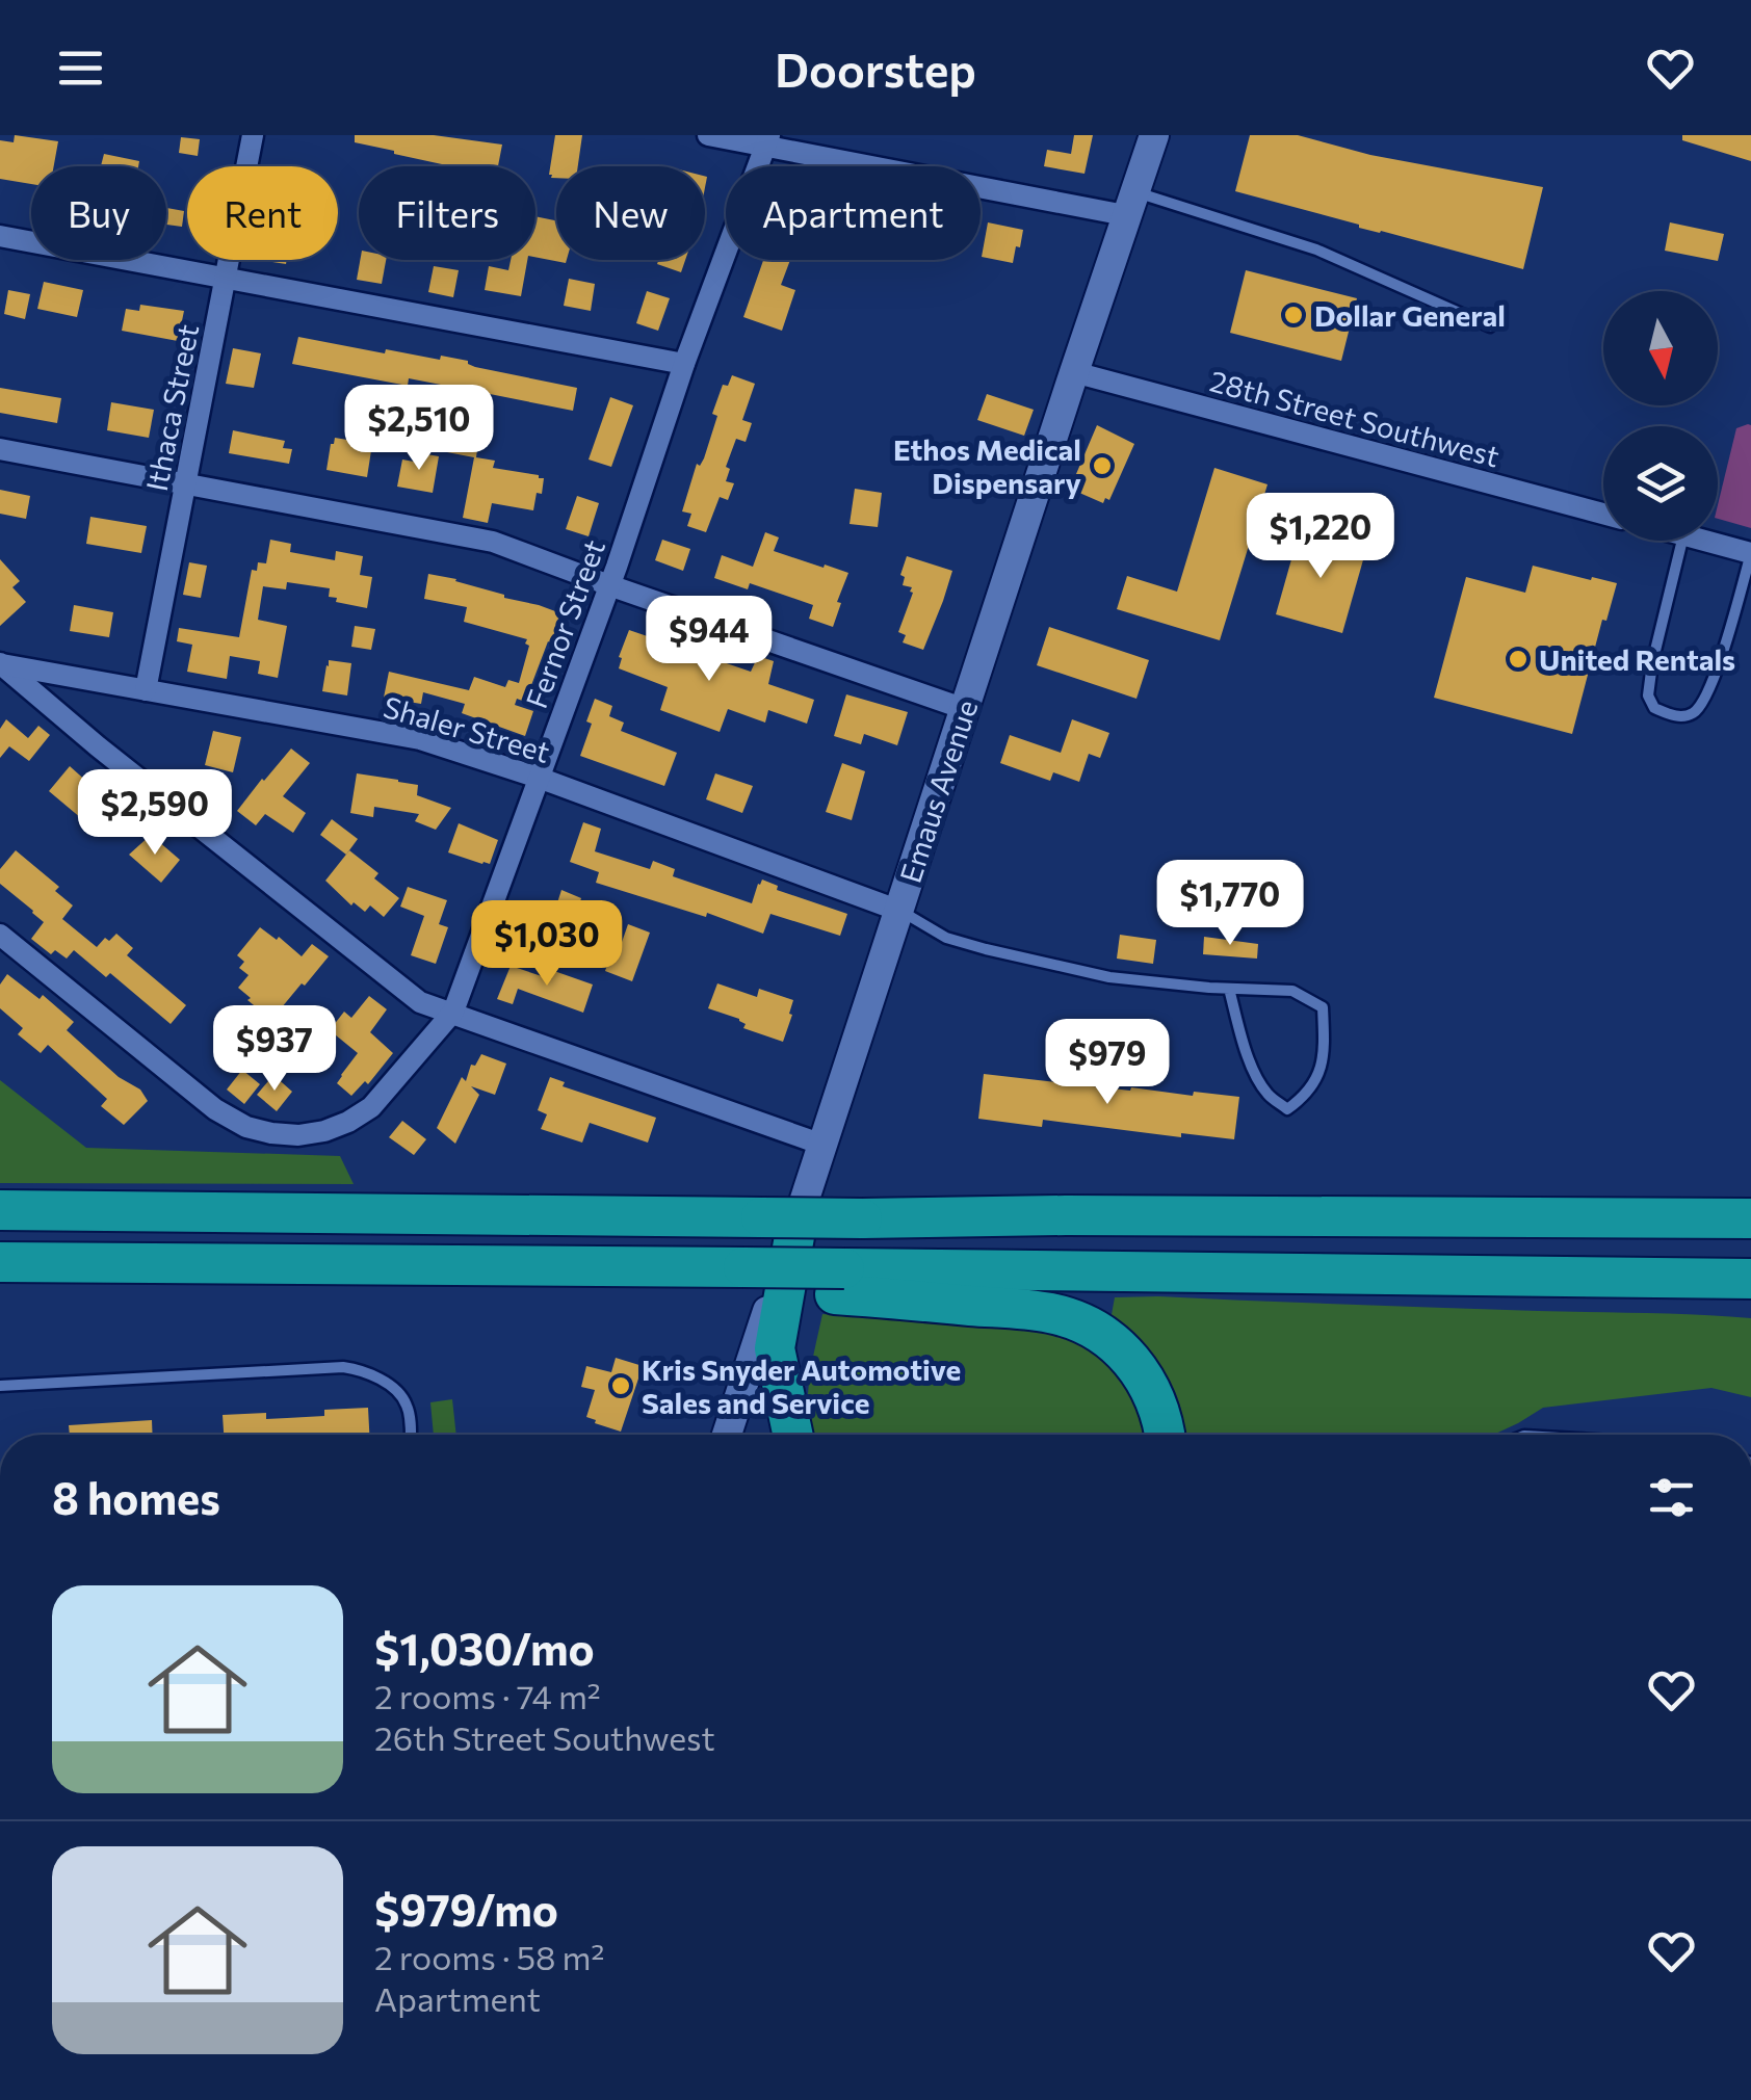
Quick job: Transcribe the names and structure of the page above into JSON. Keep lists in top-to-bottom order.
{
  "streets": {
    "main road": ["Emaus Avenue"],
    "street": [
      "Ithaca Street",
      "28th Street Southwest",
      "Fernor Street",
      "Shaler Street"
    ]
  },
  "crossings": [
    ["Ithaca Street", "Shaler Street"],
    ["28th Street Southwest", "Emaus Avenue"],
    ["Fernor Street", "Shaler Street"],
    ["Shaler Street", "Emaus Avenue"]
  ],
  "places": [
    "Dollar General",
    "Ethos Medical Dispensary",
    "United Rentals",
    "Kris Snyder Automotive Sales and Service"
  ],
  "north": "bottom",
  "page": {
    "header": "Doorstep",
    "chip": [
      "Buy",
      "Rent",
      "Filters",
      "New",
      "Apartment"
    ],
    "price": [
      "$2,510",
      "$1,220",
      "$944",
      "$2,590",
      "$1,770",
      "$1,030",
      "$937",
      "$979"
    ],
    "heading": "8 homes",
    "list": [
      {
        "name": "$1,030/mo",
        "note": "2 rooms · 74 m² · 26th Street Southwest"
      },
      {
        "name": "$979/mo",
        "note": "2 rooms · 58 m² · Apartment"
      }
    ]
  }
}
